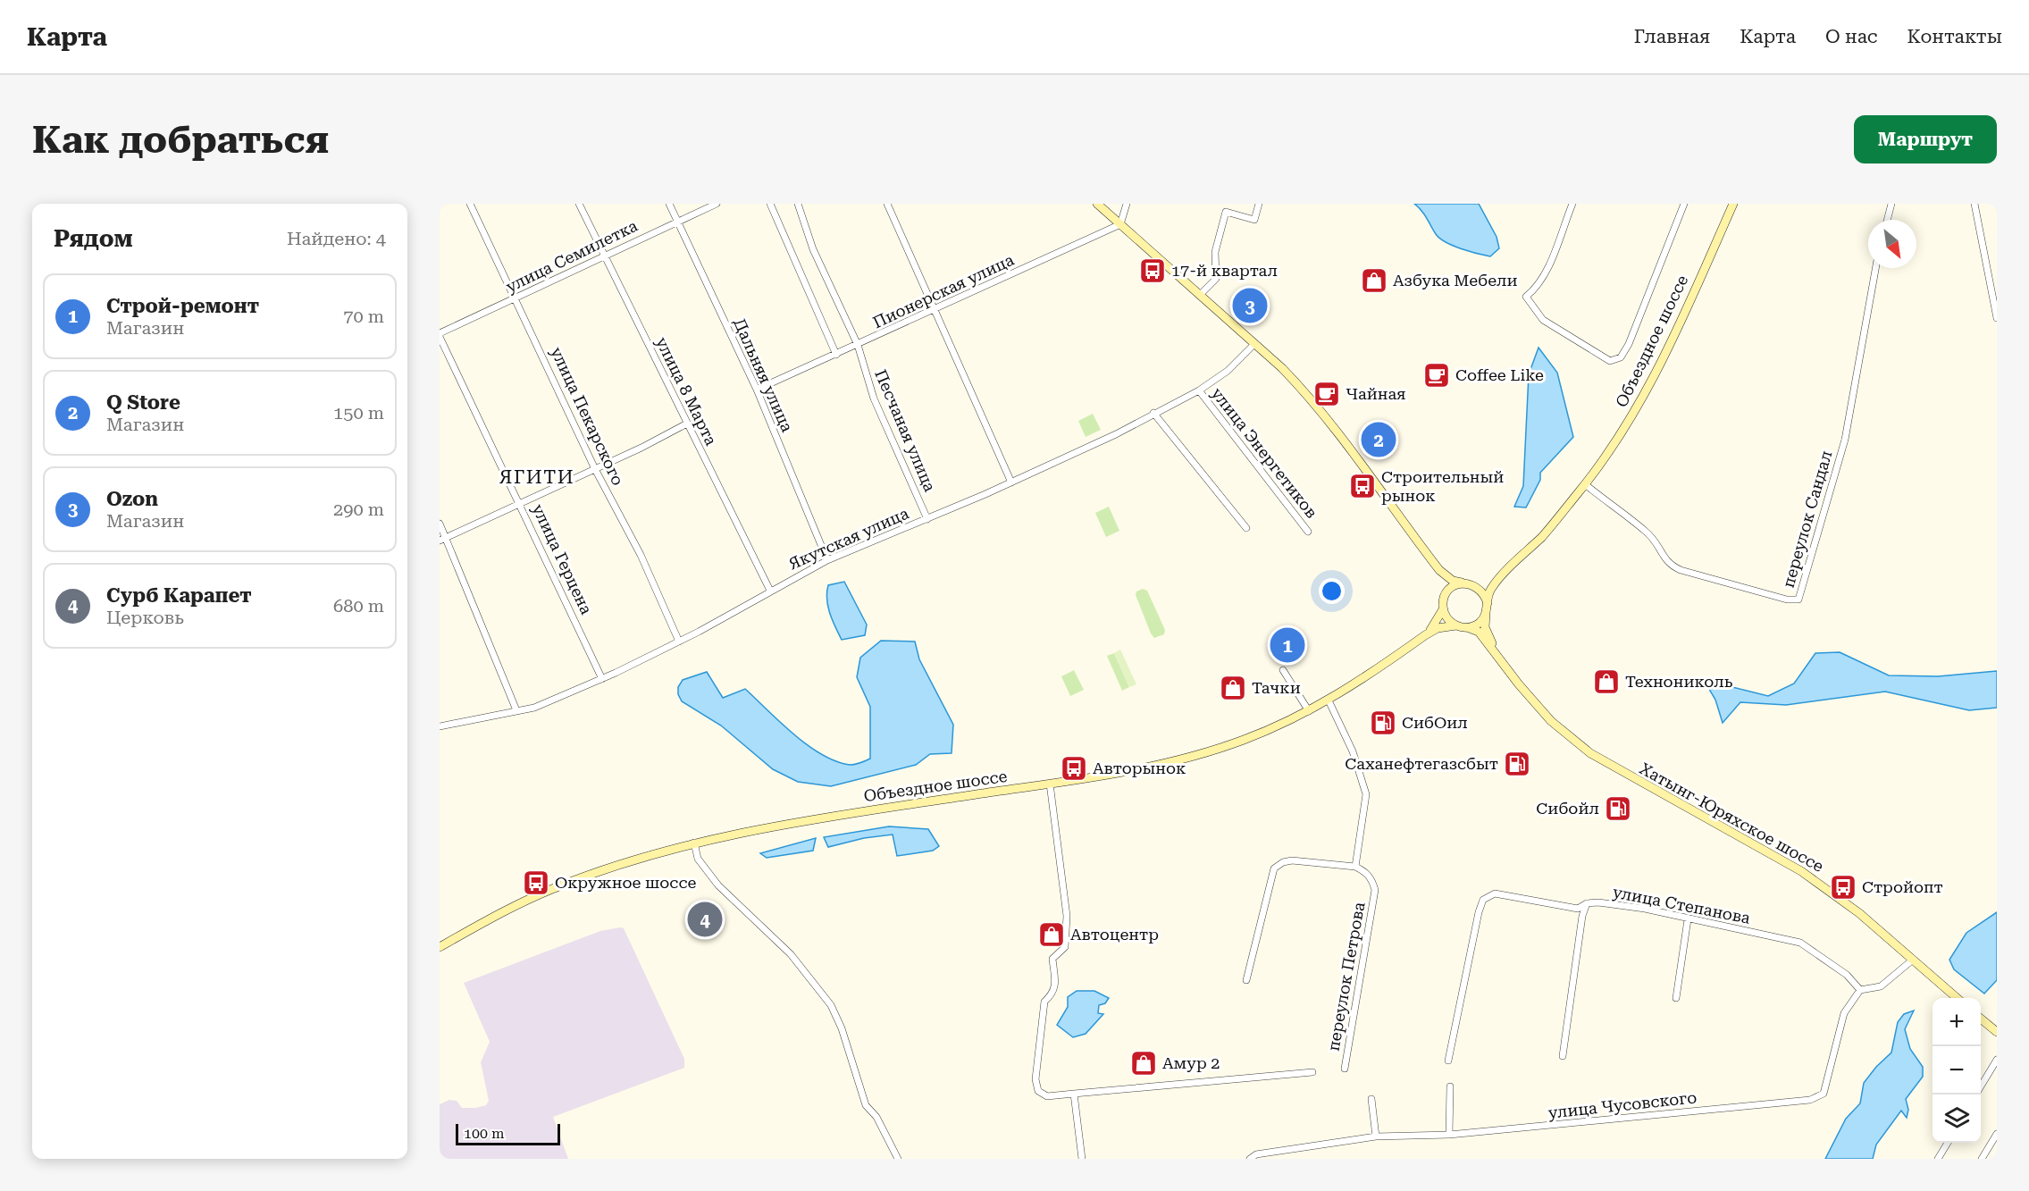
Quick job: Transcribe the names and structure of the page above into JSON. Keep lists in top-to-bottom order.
{
  "streets": {
    "main road": ["Объездное шоссе", "Хатынг-Юряхское шоссе"],
    "street": [
      "улица Семилетка",
      "Пионерская улица",
      "Дальняя улица",
      "улица 8 Марта",
      "улица Пекарского",
      "Песчаная улица",
      "улица Энергетиков",
      "переулок Сандал",
      "Якутская улица",
      "улица Герцена",
      "улица Степанова",
      "переулок Петрова",
      "улица Чусовского"
    ]
  },
  "crossings": [
    ["улица Семилетка", "Дальняя улица"],
    ["улица Семилетка", "улица 8 Марта"],
    ["улица Семилетка", "улица Пекарского"],
    ["улица Семилетка", "улица Герцена"],
    ["Пионерская улица", "Дальняя улица"],
    ["Пионерская улица", "Песчаная улица"],
    ["Объездное шоссе", "переулок Сандал"],
    ["Объездное шоссе", "Хатынг-Юряхское шоссе"],
    ["Дальняя улица", "Якутская улица"],
    ["улица 8 Марта", "Якутская улица"],
    ["улица Пекарского", "Якутская улица"],
    ["Песчаная улица", "Якутская улица"],
    ["улица Энергетиков", "Якутская улица"],
    ["Якутская улица", "улица Герцена"],
    ["улица Степанова", "улица Чусовского"]
  ],
  "districts": ["ЯГИТИ"],
  "places": {
    "bus stop": [
      "17-й квартал",
      "Строительный рынок",
      "Авторынок",
      "Окружное шоссе",
      "Стройопт"
    ],
    "shop": [
      "Азбука Мебели",
      "Технониколь",
      "Тачки",
      "Автоцентр",
      "Амур 2"
    ],
    "cafe": ["Coffee Like", "Чайная"],
    "fuel station": ["СибОил", "Саханефтегазсбыт", "Сибойл"]
  },
  "scale_bar": "100 m",
  "north": "bottom right",
  "page": {
    "header": "Карта",
    "nav": [
      "Главная",
      "Карта",
      "О нас",
      "Контакты"
    ],
    "buttons": "Маршрут",
    "title": "Как добраться",
    "heading": ["Рядом", "Найдено: 4"],
    "list": [
      {
        "mark": "1",
        "name": "Строй-ремонт",
        "note": "Магазин",
        "value": "70 m"
      },
      {
        "mark": "2",
        "name": "Q Store",
        "note": "Магазин",
        "value": "150 m"
      },
      {
        "mark": "3",
        "name": "Ozon",
        "note": "Магазин",
        "value": "290 m"
      },
      {
        "mark": "4",
        "name": "Сурб Карапет",
        "note": "Церковь",
        "value": "680 m"
      }
    ],
    "pins": [
      "3",
      "2",
      "1",
      "4"
    ],
    "map_buttons": ["+", "−"],
    "scale": "100 m"
  }
}
